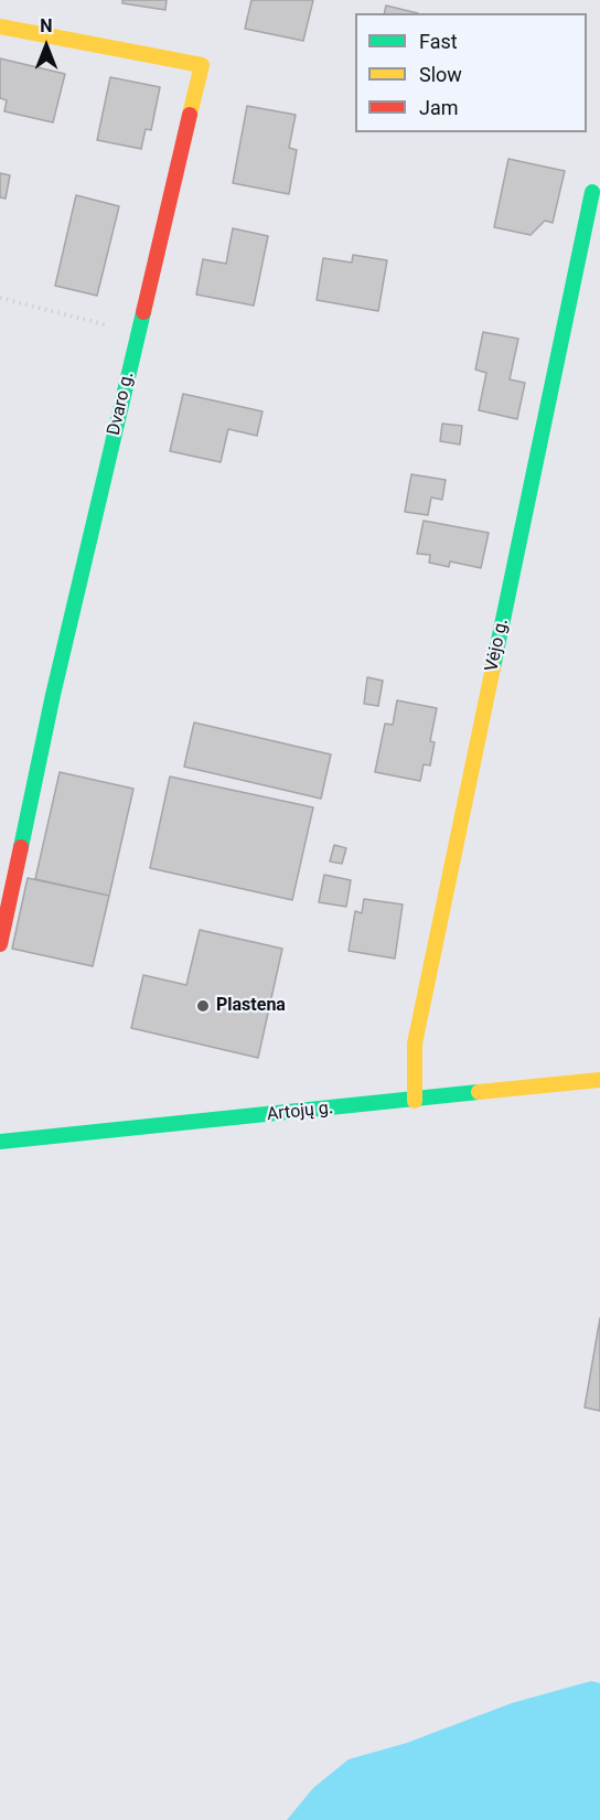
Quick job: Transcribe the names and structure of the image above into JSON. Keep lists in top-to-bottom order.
{
  "streets": {
    "street": ["Dvaro g.", "Vėjo g.", "Artojų g."]
  },
  "crossings": [
    ["Vėjo g.", "Artojų g."]
  ],
  "places": ["Plastena"],
  "legend": ["Fast", "Slow", "Jam"],
  "north": "top"
}
